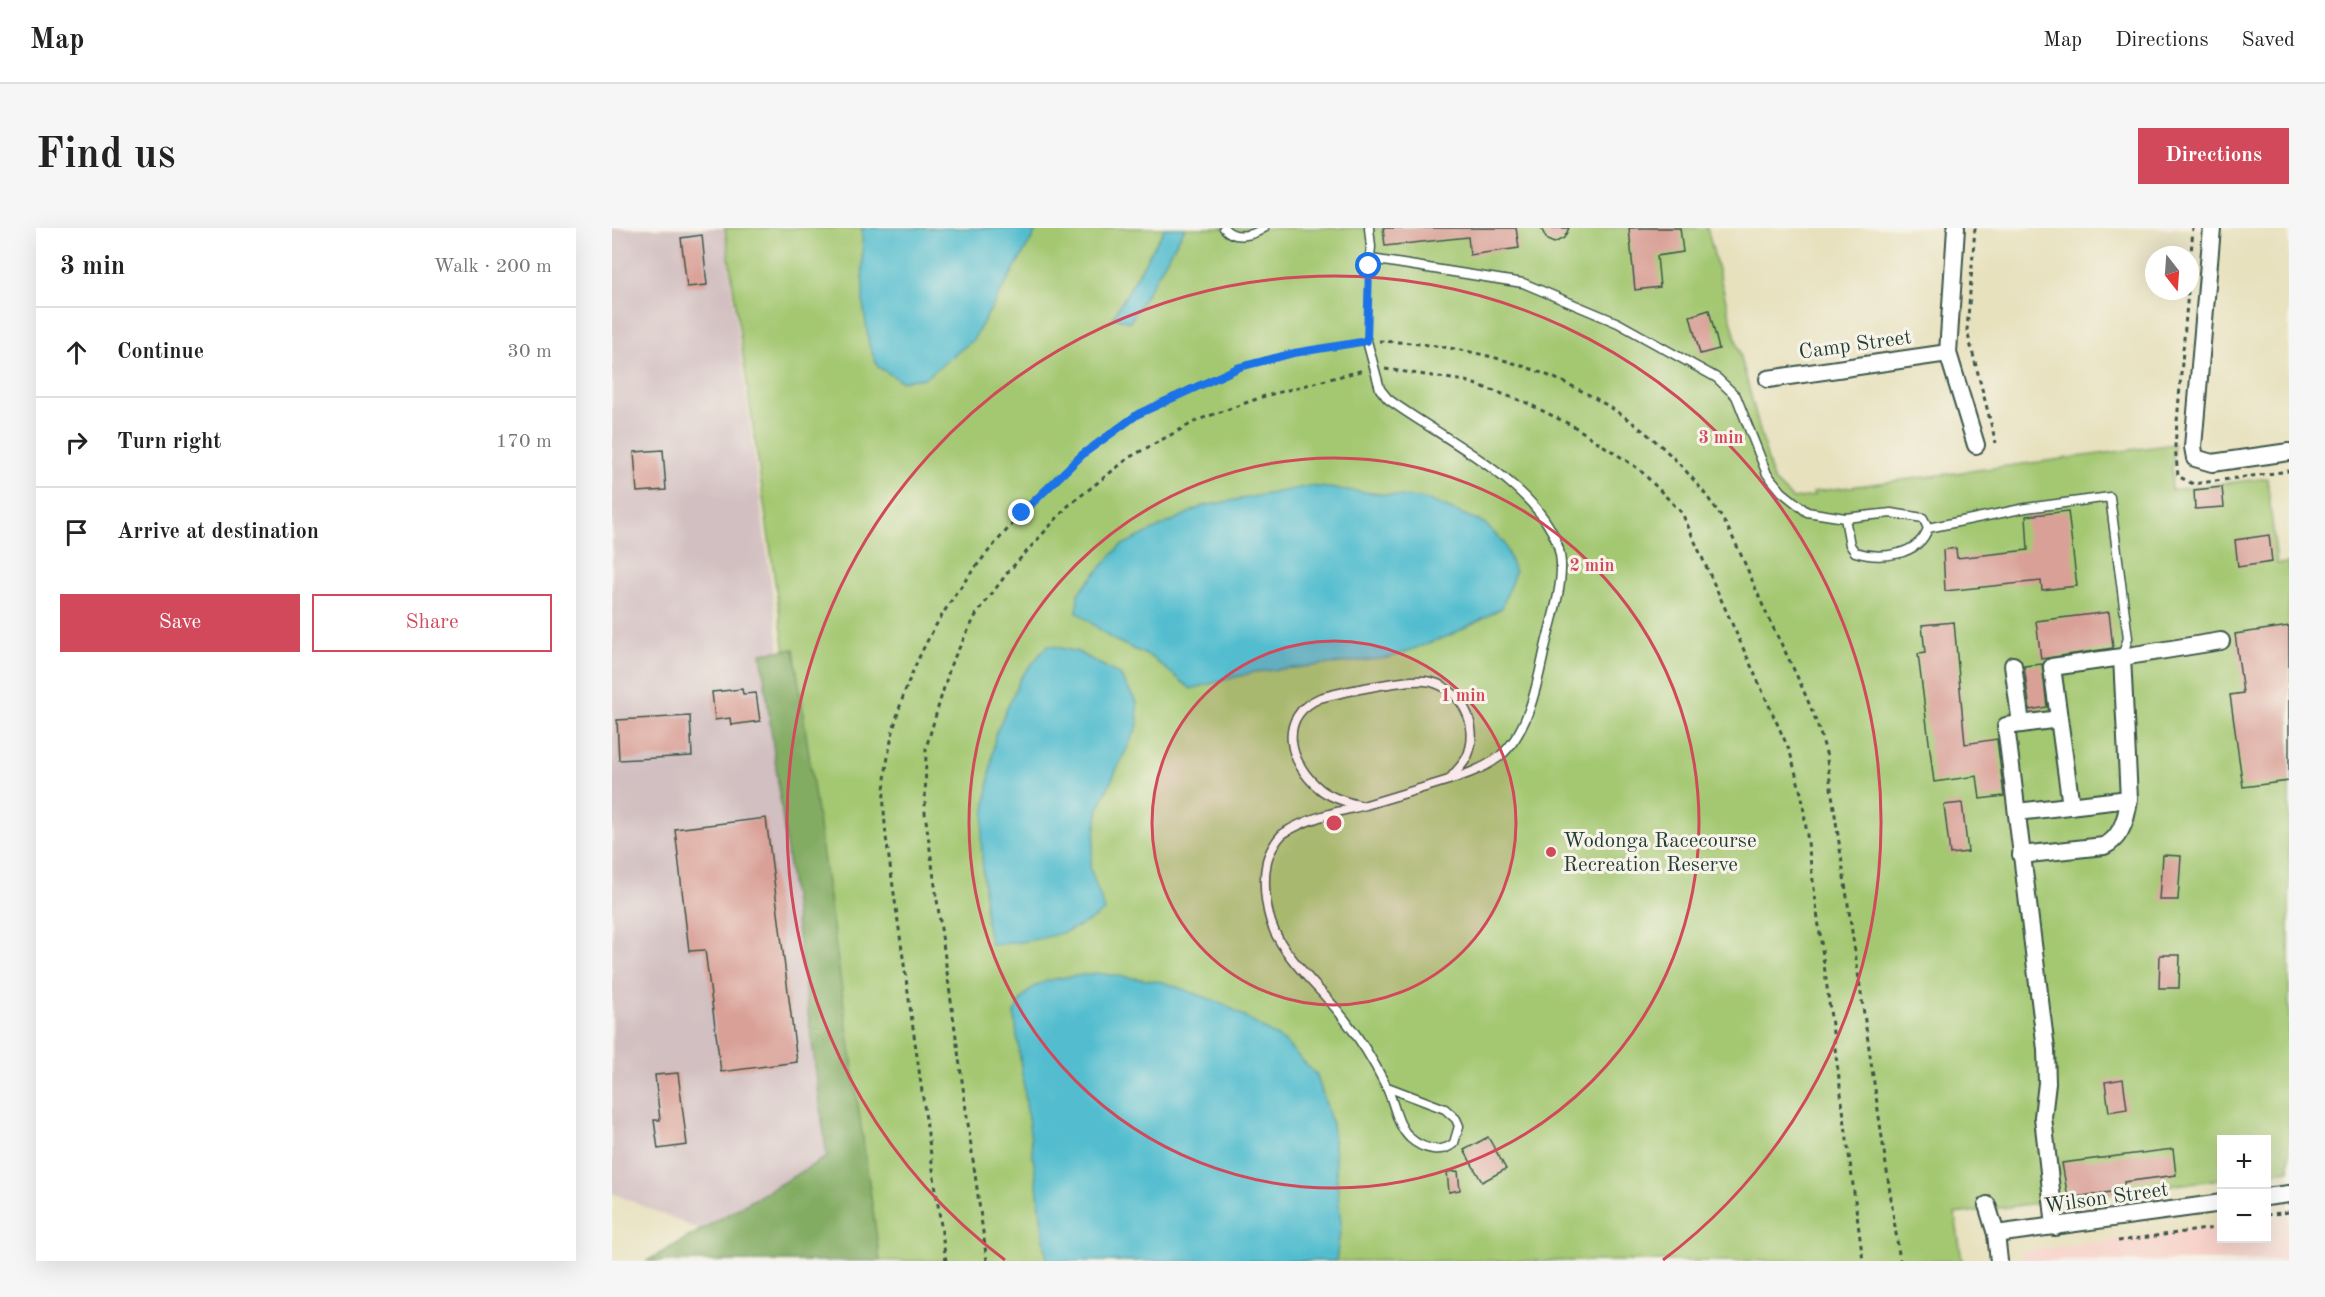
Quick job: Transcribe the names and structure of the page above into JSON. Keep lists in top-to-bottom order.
{
  "streets": {
    "street": ["Camp Street", "Wilson Street"]
  },
  "places": ["Wodonga Racecourse Recreation Reserve"],
  "north": "bottom",
  "page": {
    "header": "Map",
    "nav": ["Map", "Directions", "Saved"],
    "buttons": [
      "Directions",
      ["Save", "Share"]
    ],
    "title": "Find us",
    "heading": ["3 min", "Walk · 200 m"],
    "list": [
      ["Continue", "30 m"],
      ["Turn right", "170 m"],
      "Arrive at destination"
    ],
    "map_buttons": ["+", "−"]
  },
  "rings": ["3 min", "2 min", "1 min"]
}
